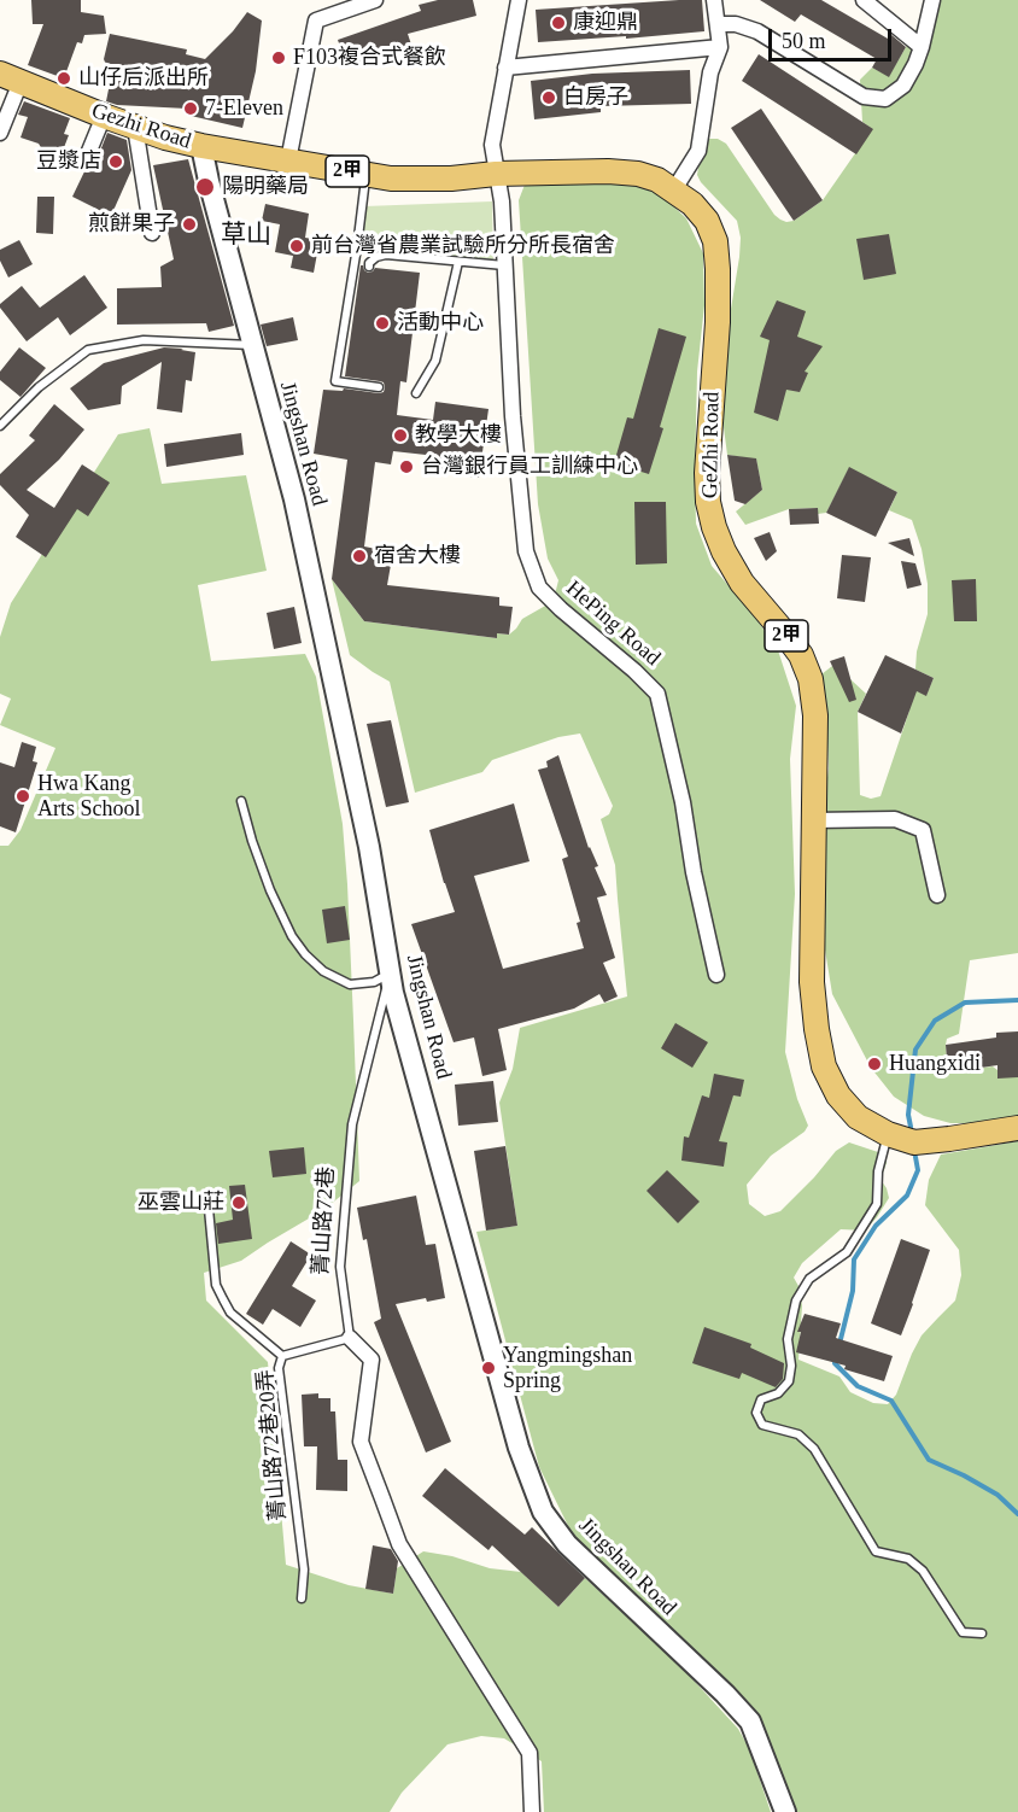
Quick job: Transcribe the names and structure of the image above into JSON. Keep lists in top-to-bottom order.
{
  "streets": {
    "main road": ["Gezhi Road", "2甲", "GeZhi Road"],
    "street": ["Jingshan Road", "HePing Road", "菁山路72巷"],
    "lane": ["菁山路72巷20弄"]
  },
  "crossings": [
    ["Gezhi Road", "Jingshan Road"],
    ["Gezhi Road", "GeZhi Road"],
    ["Jingshan Road", "GeZhi Road"],
    ["Jingshan Road", "菁山路72巷"],
    ["GeZhi Road", "HePing Road"],
    ["菁山路72巷", "菁山路72巷20弄"]
  ],
  "districts": ["草山"],
  "places": [
    "康迎鼎",
    "F103複合式餐飲",
    "山仔后派出所",
    "白房子",
    "7-Eleven",
    "豆漿店",
    "陽明藥局",
    "煎餅果子",
    "前台灣省農業試驗所分所長宿舍",
    "活動中心",
    "教學大樓",
    "台灣銀行員工訓練中心",
    "宿舍大樓",
    "Hwa Kang Arts School",
    "Huangxidi",
    "巫雲山莊",
    "Yangmingshan Spring"
  ],
  "scale_bar": "50 m"
}
